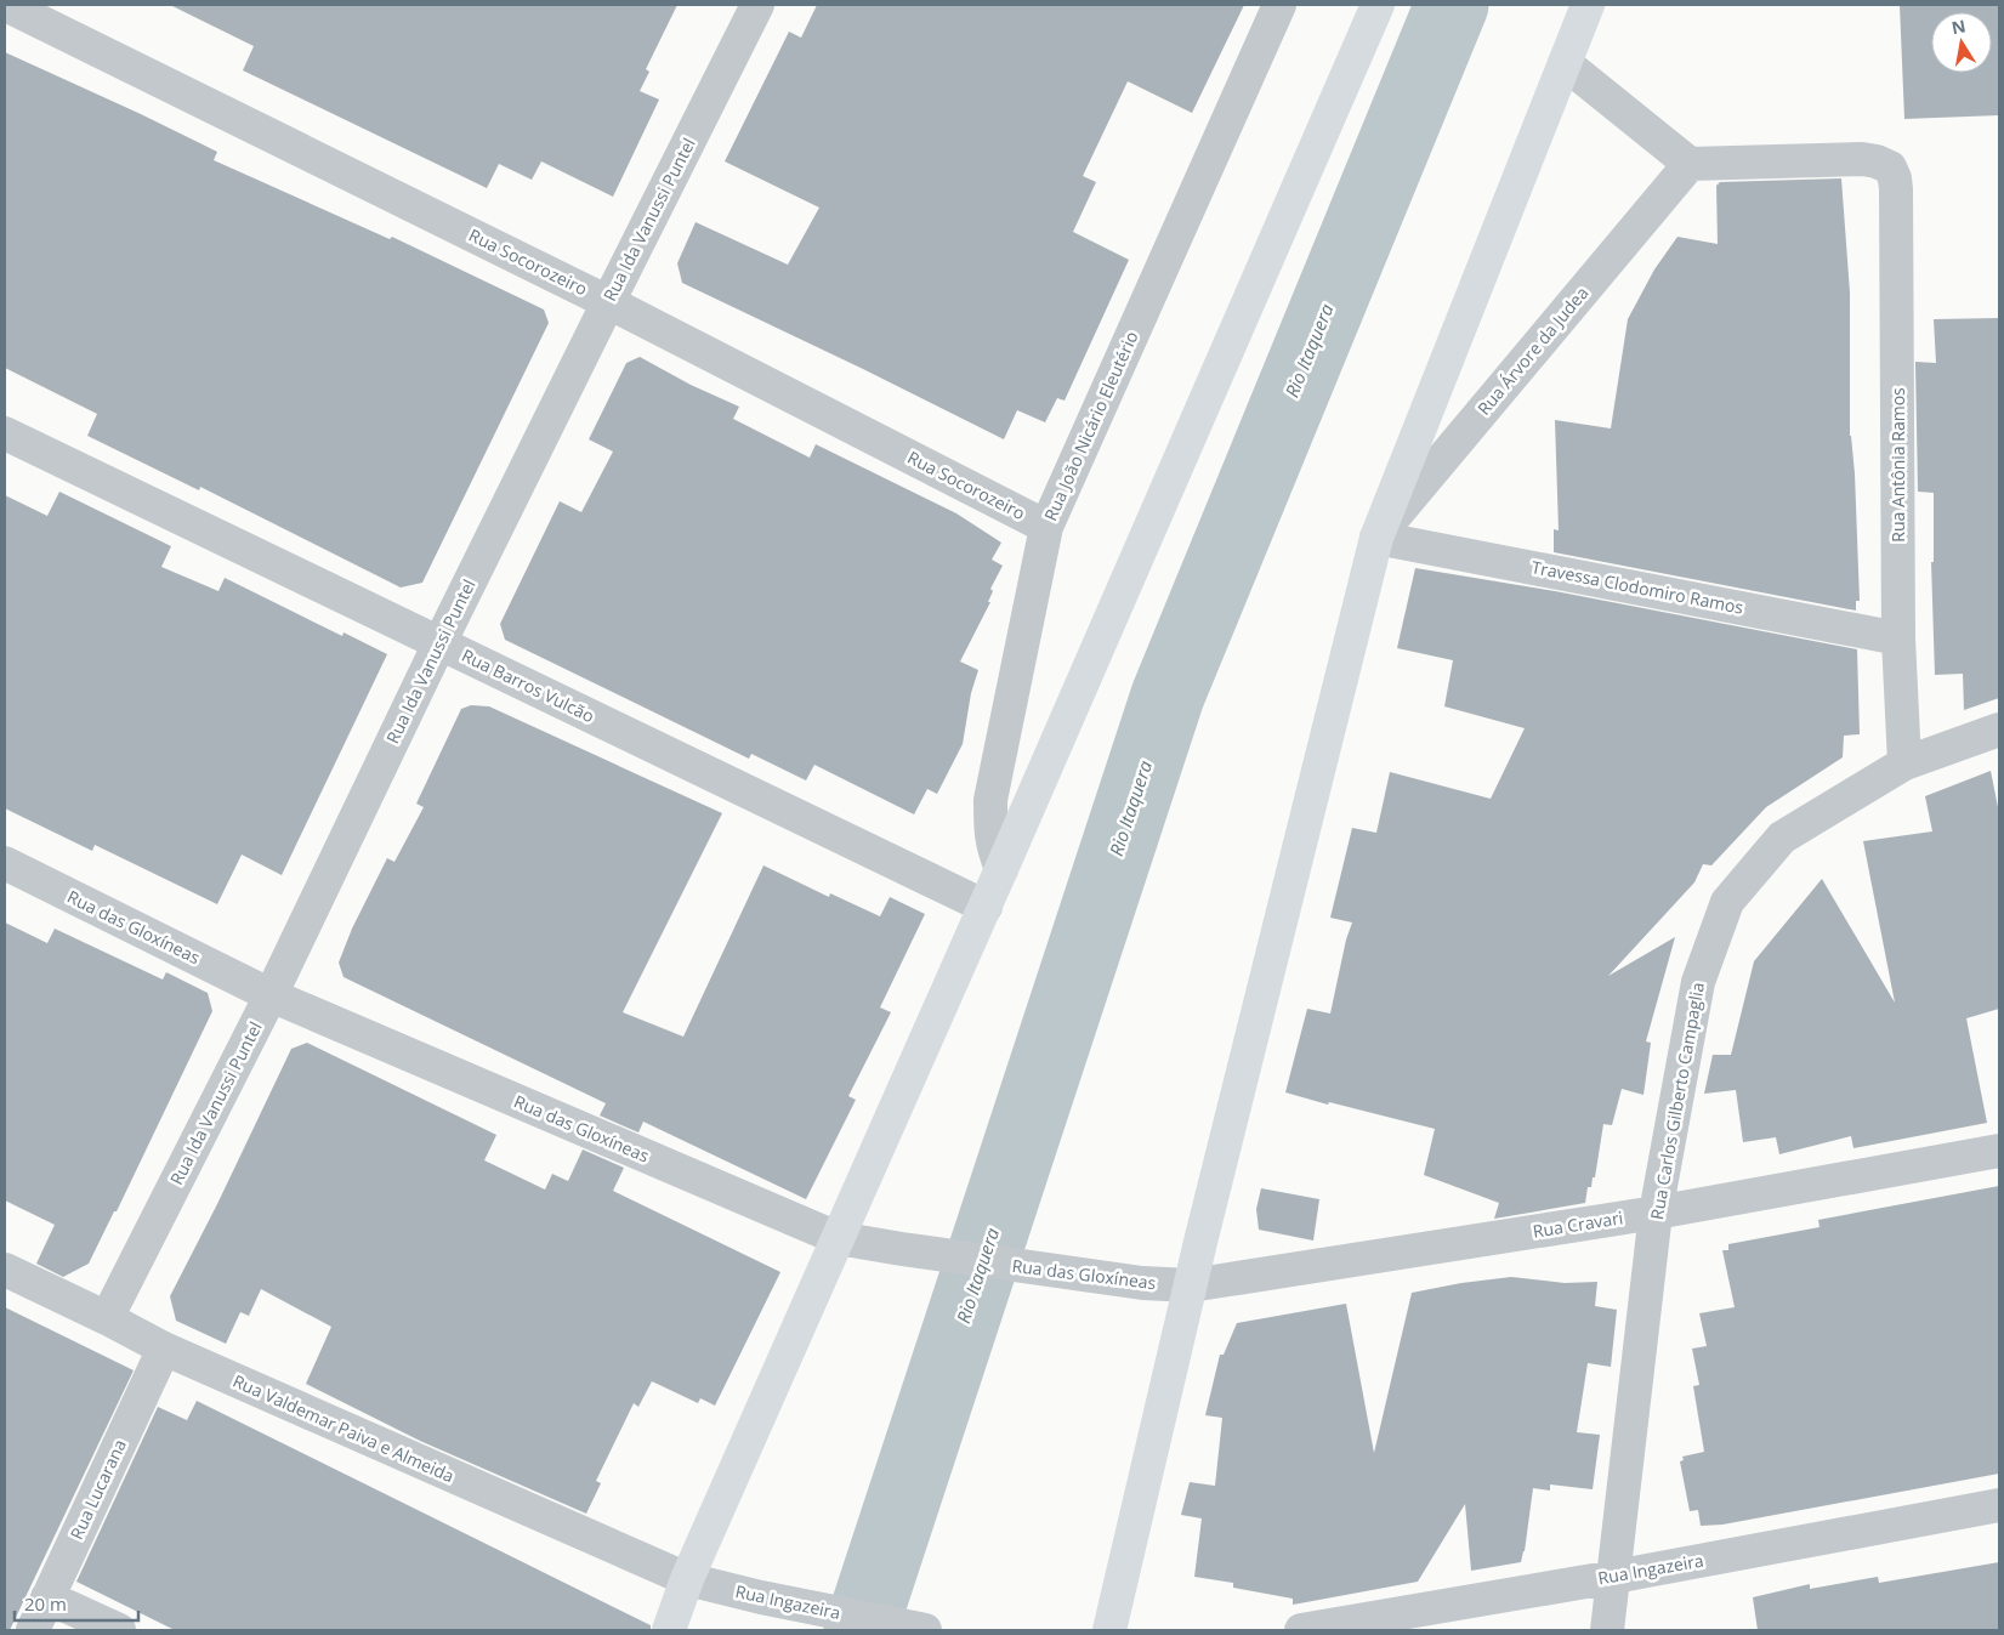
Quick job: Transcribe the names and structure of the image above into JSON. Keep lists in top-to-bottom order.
{
  "streets": {
    "street": [
      "Rua Ida Vanussi Puntel",
      "Rua Socorozeiro",
      "Rua Árvore da Judea",
      "Rua João Nicário Eleutério",
      "Rua Antônia Ramos",
      "Travessa Clodomiro Ramos",
      "Rua Barros Vulcão",
      "Rua das Gloxíneas",
      "Rua Carlos Gilberto Campaglia",
      "Rua Cravari",
      "Rua Valdemar Paiva e Almeida",
      "Rua Lucarana",
      "Rua Ingazeira"
    ]
  },
  "crossings": [
    ["Rua Ida Vanussi Puntel", "Rua Socorozeiro"],
    ["Rua Ida Vanussi Puntel", "Rua Barros Vulcão"],
    ["Rua Ida Vanussi Puntel", "Rua das Gloxíneas"],
    ["Rua Ida Vanussi Puntel", "Rua Valdemar Paiva e Almeida"],
    ["Rua Socorozeiro", "Rua João Nicário Eleutério"],
    ["Rua Árvore da Judea", "Rua Antônia Ramos"],
    ["Rua Árvore da Judea", "Travessa Clodomiro Ramos"],
    ["Rua Antônia Ramos", "Travessa Clodomiro Ramos"],
    ["Rua Antônia Ramos", "Rua Carlos Gilberto Campaglia"],
    ["Rua das Gloxíneas", "Rua Cravari"],
    ["Rua Carlos Gilberto Campaglia", "Rua Cravari"],
    ["Rua Carlos Gilberto Campaglia", "Rua Ingazeira"],
    ["Rua Valdemar Paiva e Almeida", "Rua Lucarana"],
    ["Rua Valdemar Paiva e Almeida", "Rua Ingazeira"]
  ],
  "water": ["Rio Itaquera"],
  "scale_bar": "20 m",
  "north": "top"
}
